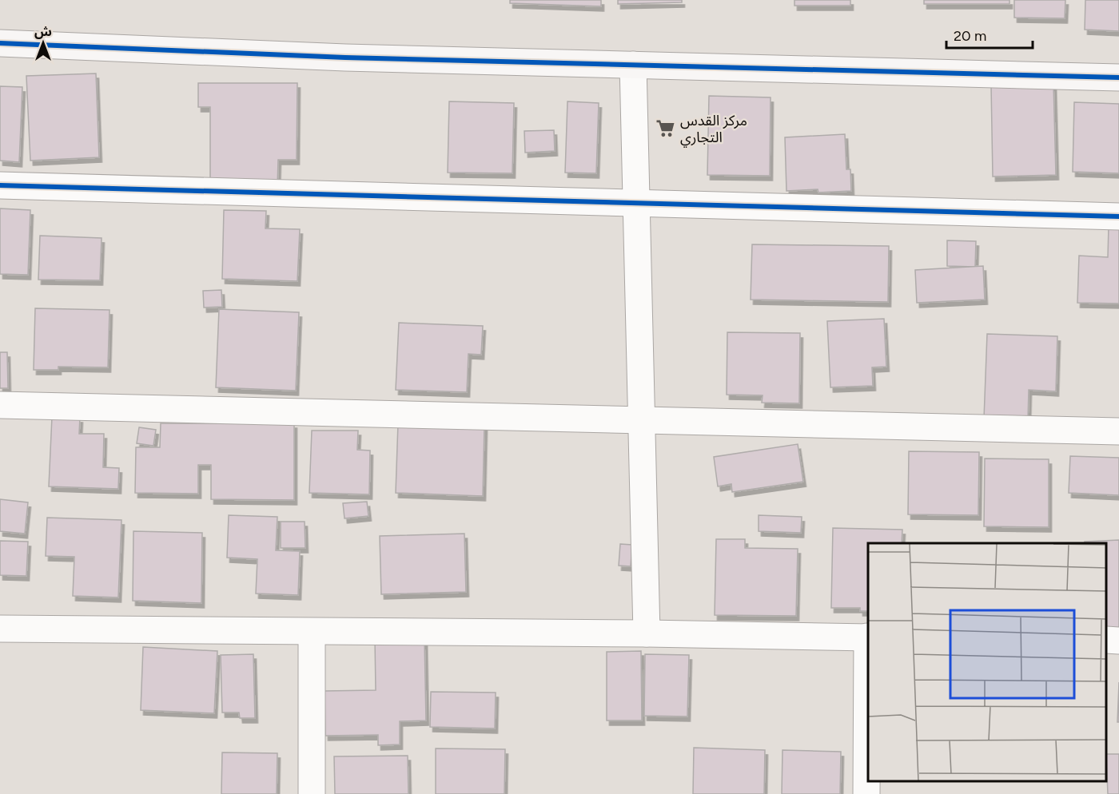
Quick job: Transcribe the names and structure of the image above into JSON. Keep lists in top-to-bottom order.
{
  "places": {
    "supermarket": ["مركز القدس التجاري"]
  },
  "scale_bar": "20 m",
  "north": "top"
}
